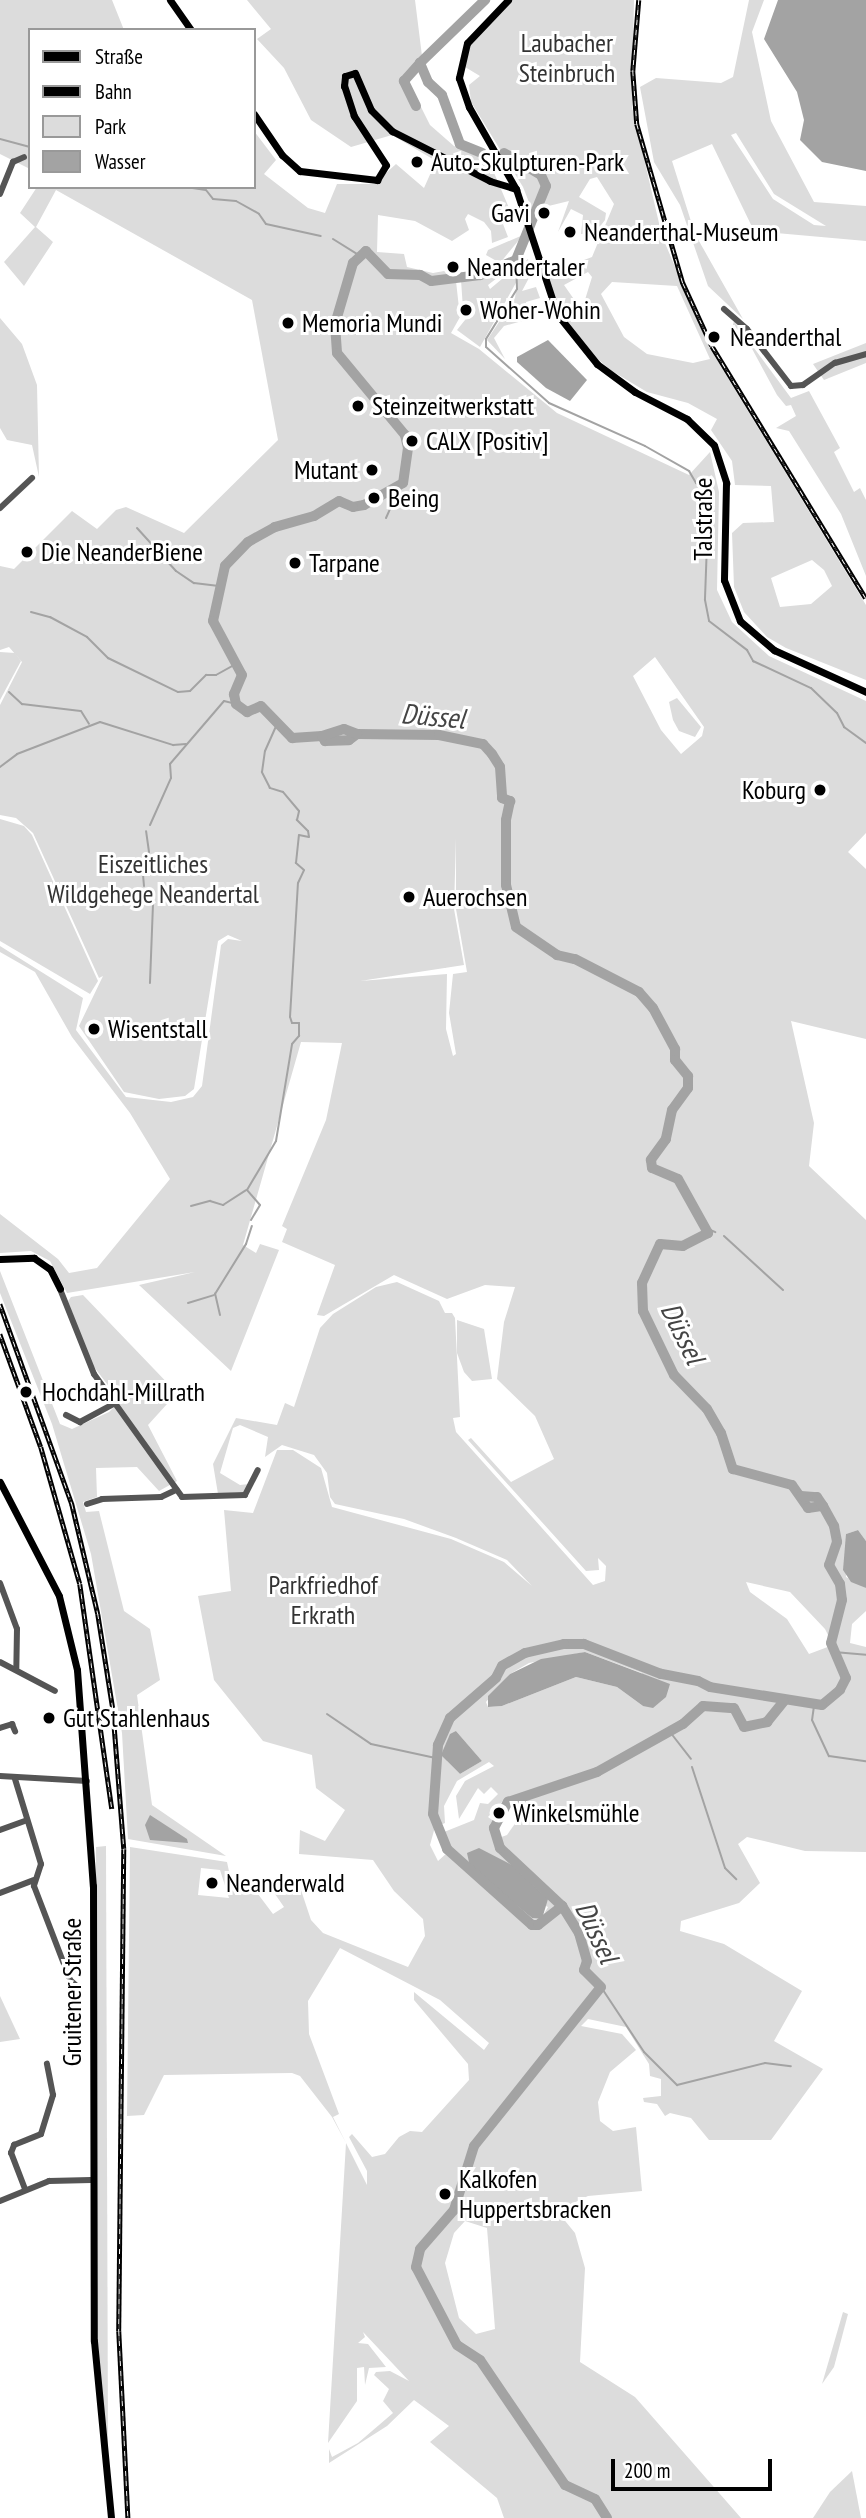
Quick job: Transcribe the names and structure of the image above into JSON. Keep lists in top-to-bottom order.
{
  "streets": {
    "main road": ["Talstraße", "Gruitener Straße"]
  },
  "water": ["Düssel"],
  "parks": ["Laubacher Steinbruch", "Eiszeitliches Wildgehege Neandertal", "Parkfriedhof Erkrath"],
  "places": [
    "Auto-Skulpturen-Park",
    "Gavi",
    "Neanderthal-Museum",
    "Neandertaler",
    "Woher-Wohin",
    "Memoria Mundi",
    "Neanderthal",
    "Steinzeitwerkstatt",
    "CALX [Positiv]",
    "Mutant",
    "Being",
    "Die NeanderBiene",
    "Tarpane",
    "Koburg",
    "Auerochsen",
    "Wisentstall",
    "Hochdahl-Millrath",
    "Gut Stahlenhaus",
    "Winkelsmühle",
    "Neanderwald",
    "Kalkofen Huppertsbracken"
  ],
  "legend": [
    "Straße",
    "Bahn",
    "Park",
    "Wasser"
  ],
  "scale_bar": "200 m"
}
